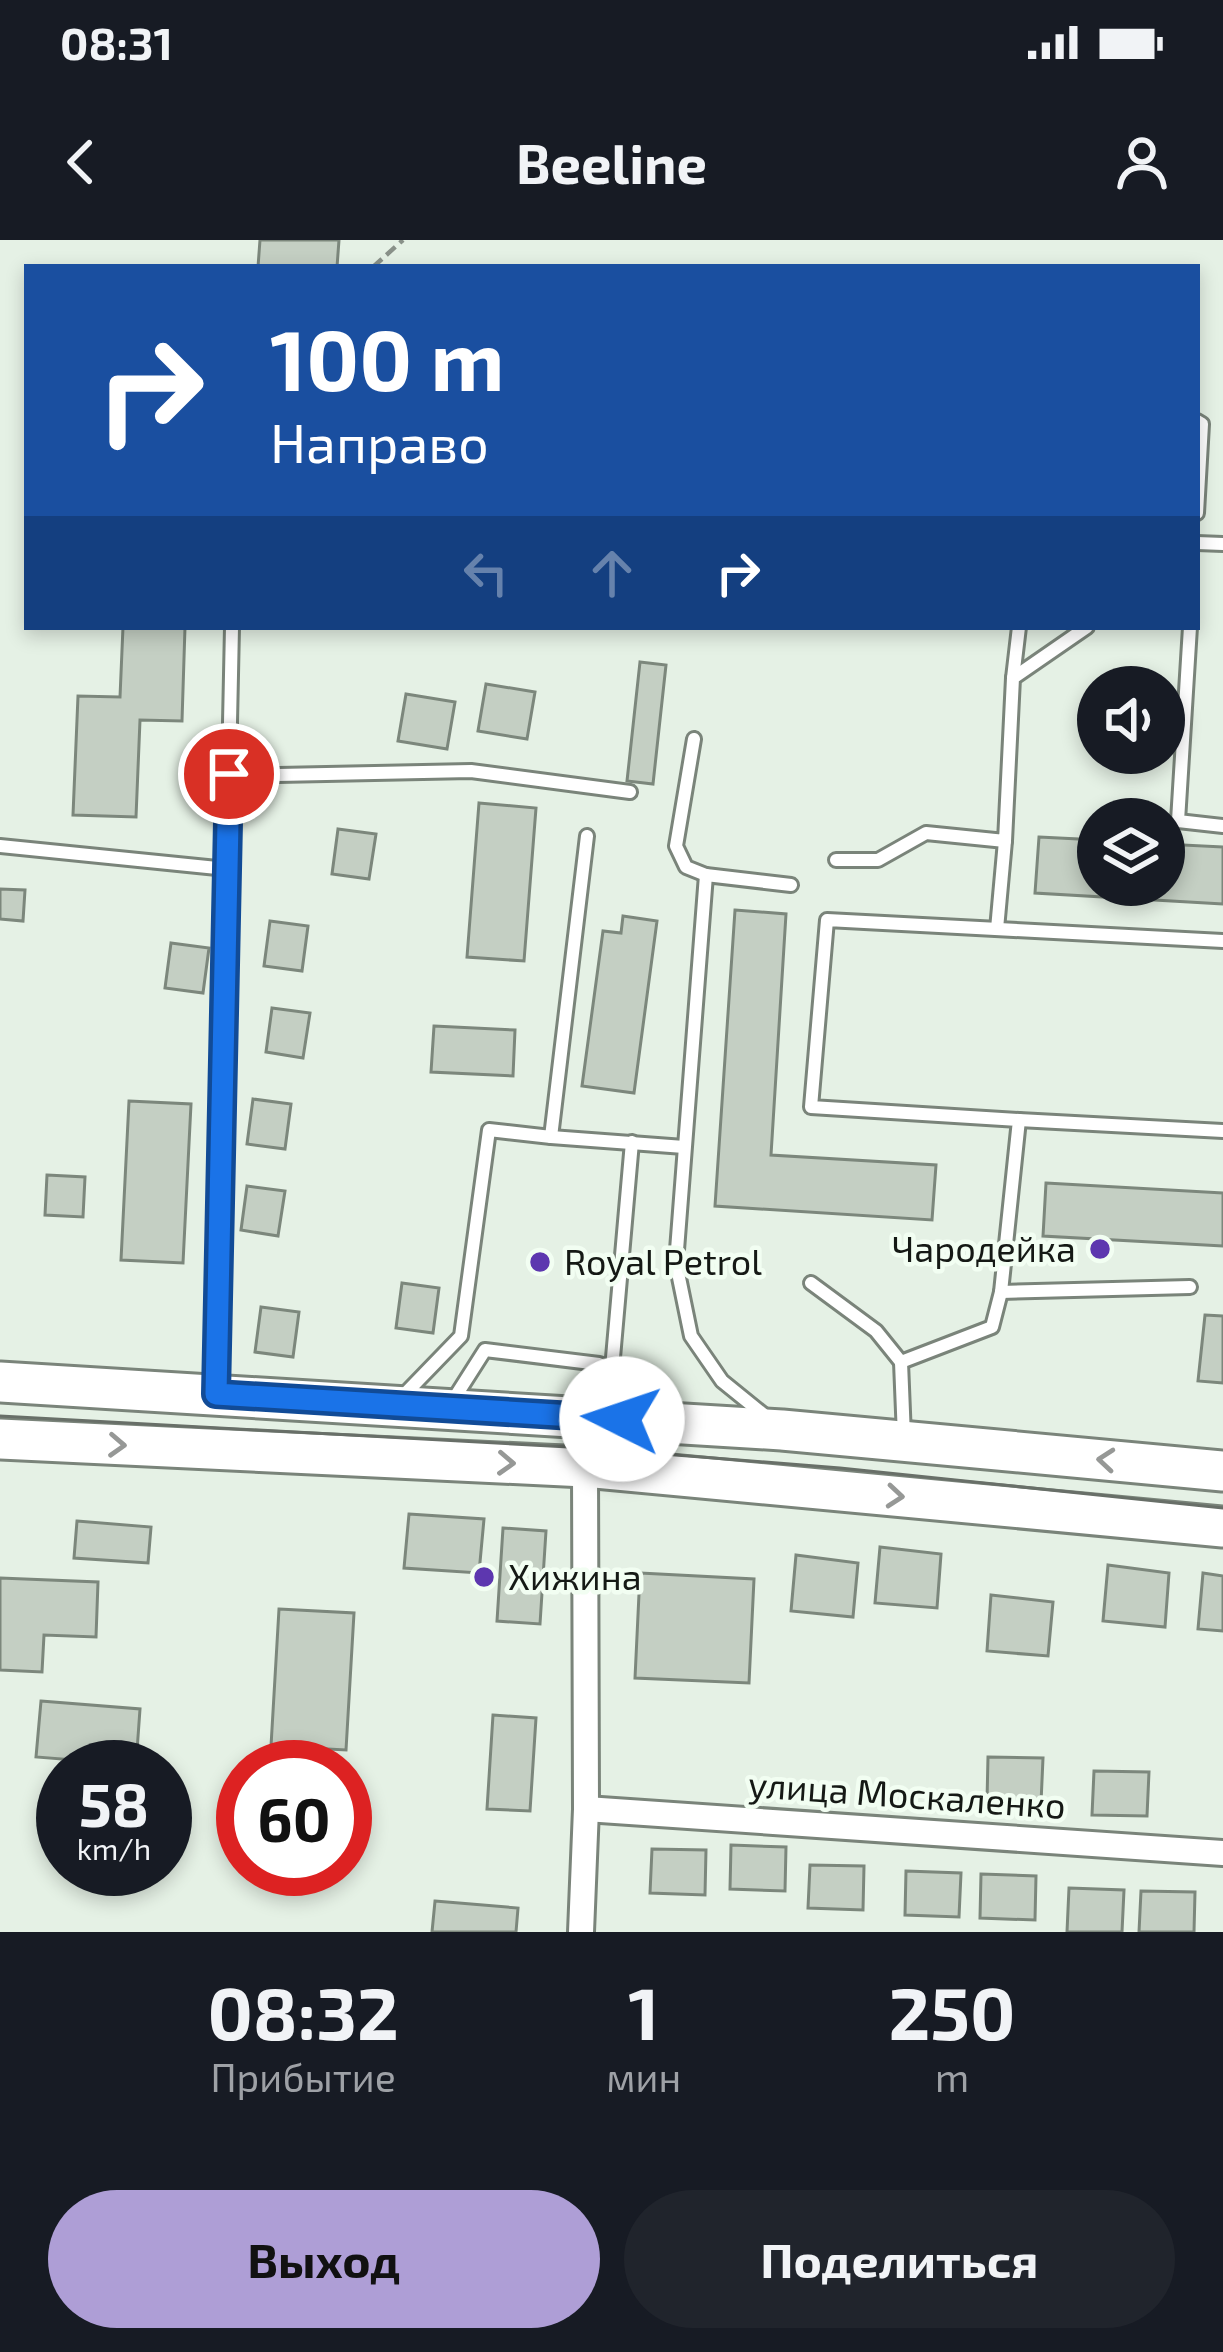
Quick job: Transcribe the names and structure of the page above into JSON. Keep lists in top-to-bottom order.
{
  "streets": {
    "street": ["улица Москаленко"]
  },
  "places": ["Чародейка", "Royal Petrol", "Хижина"],
  "page": {
    "status": "08:31",
    "header": "Beeline",
    "turn": ["100 m", "Направо"],
    "speed": "58 km/h",
    "limit": "60",
    "eta": [
      "08:32",
      "Прибытие",
      "1",
      "мин",
      "250",
      "m"
    ],
    "buttons": ["Выход", "Поделиться"]
  }
}
